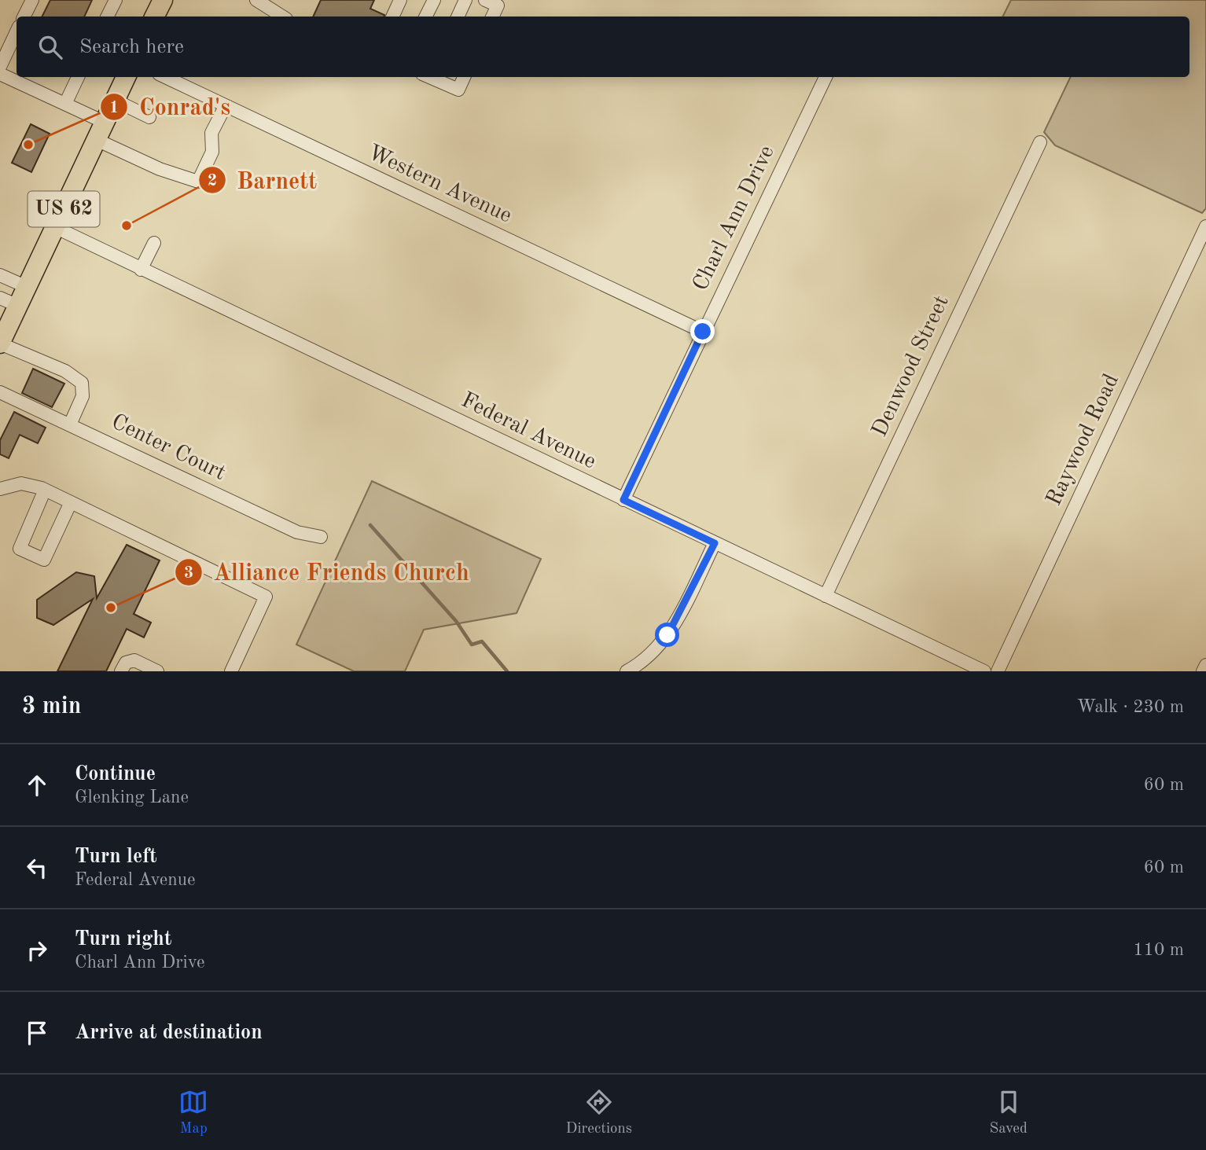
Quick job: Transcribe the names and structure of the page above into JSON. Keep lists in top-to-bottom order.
{
  "streets": {
    "highway": ["US 62"],
    "street": [
      "Western Avenue",
      "Charl Ann Drive",
      "Denwood Street",
      "Federal Avenue",
      "Raywood Road",
      "Center Court"
    ]
  },
  "crossings": [
    ["Western Avenue", "Charl Ann Drive"],
    ["US 62", "Federal Avenue"],
    ["Charl Ann Drive", "Federal Avenue"],
    ["Denwood Street", "Federal Avenue"]
  ],
  "places": ["Conrad's", "Barnett", "Alliance Friends Church"],
  "page": {
    "search": "Search here",
    "heading": ["3 min", "Walk · 230 m"],
    "list": [
      ["Continue", "Glenking Lane", "60 m"],
      ["Turn left", "Federal Avenue", "60 m"],
      ["Turn right", "Charl Ann Drive", "110 m"],
      "Arrive at destination"
    ],
    "nav": ["Map", "Directions", "Saved"]
  }
}
